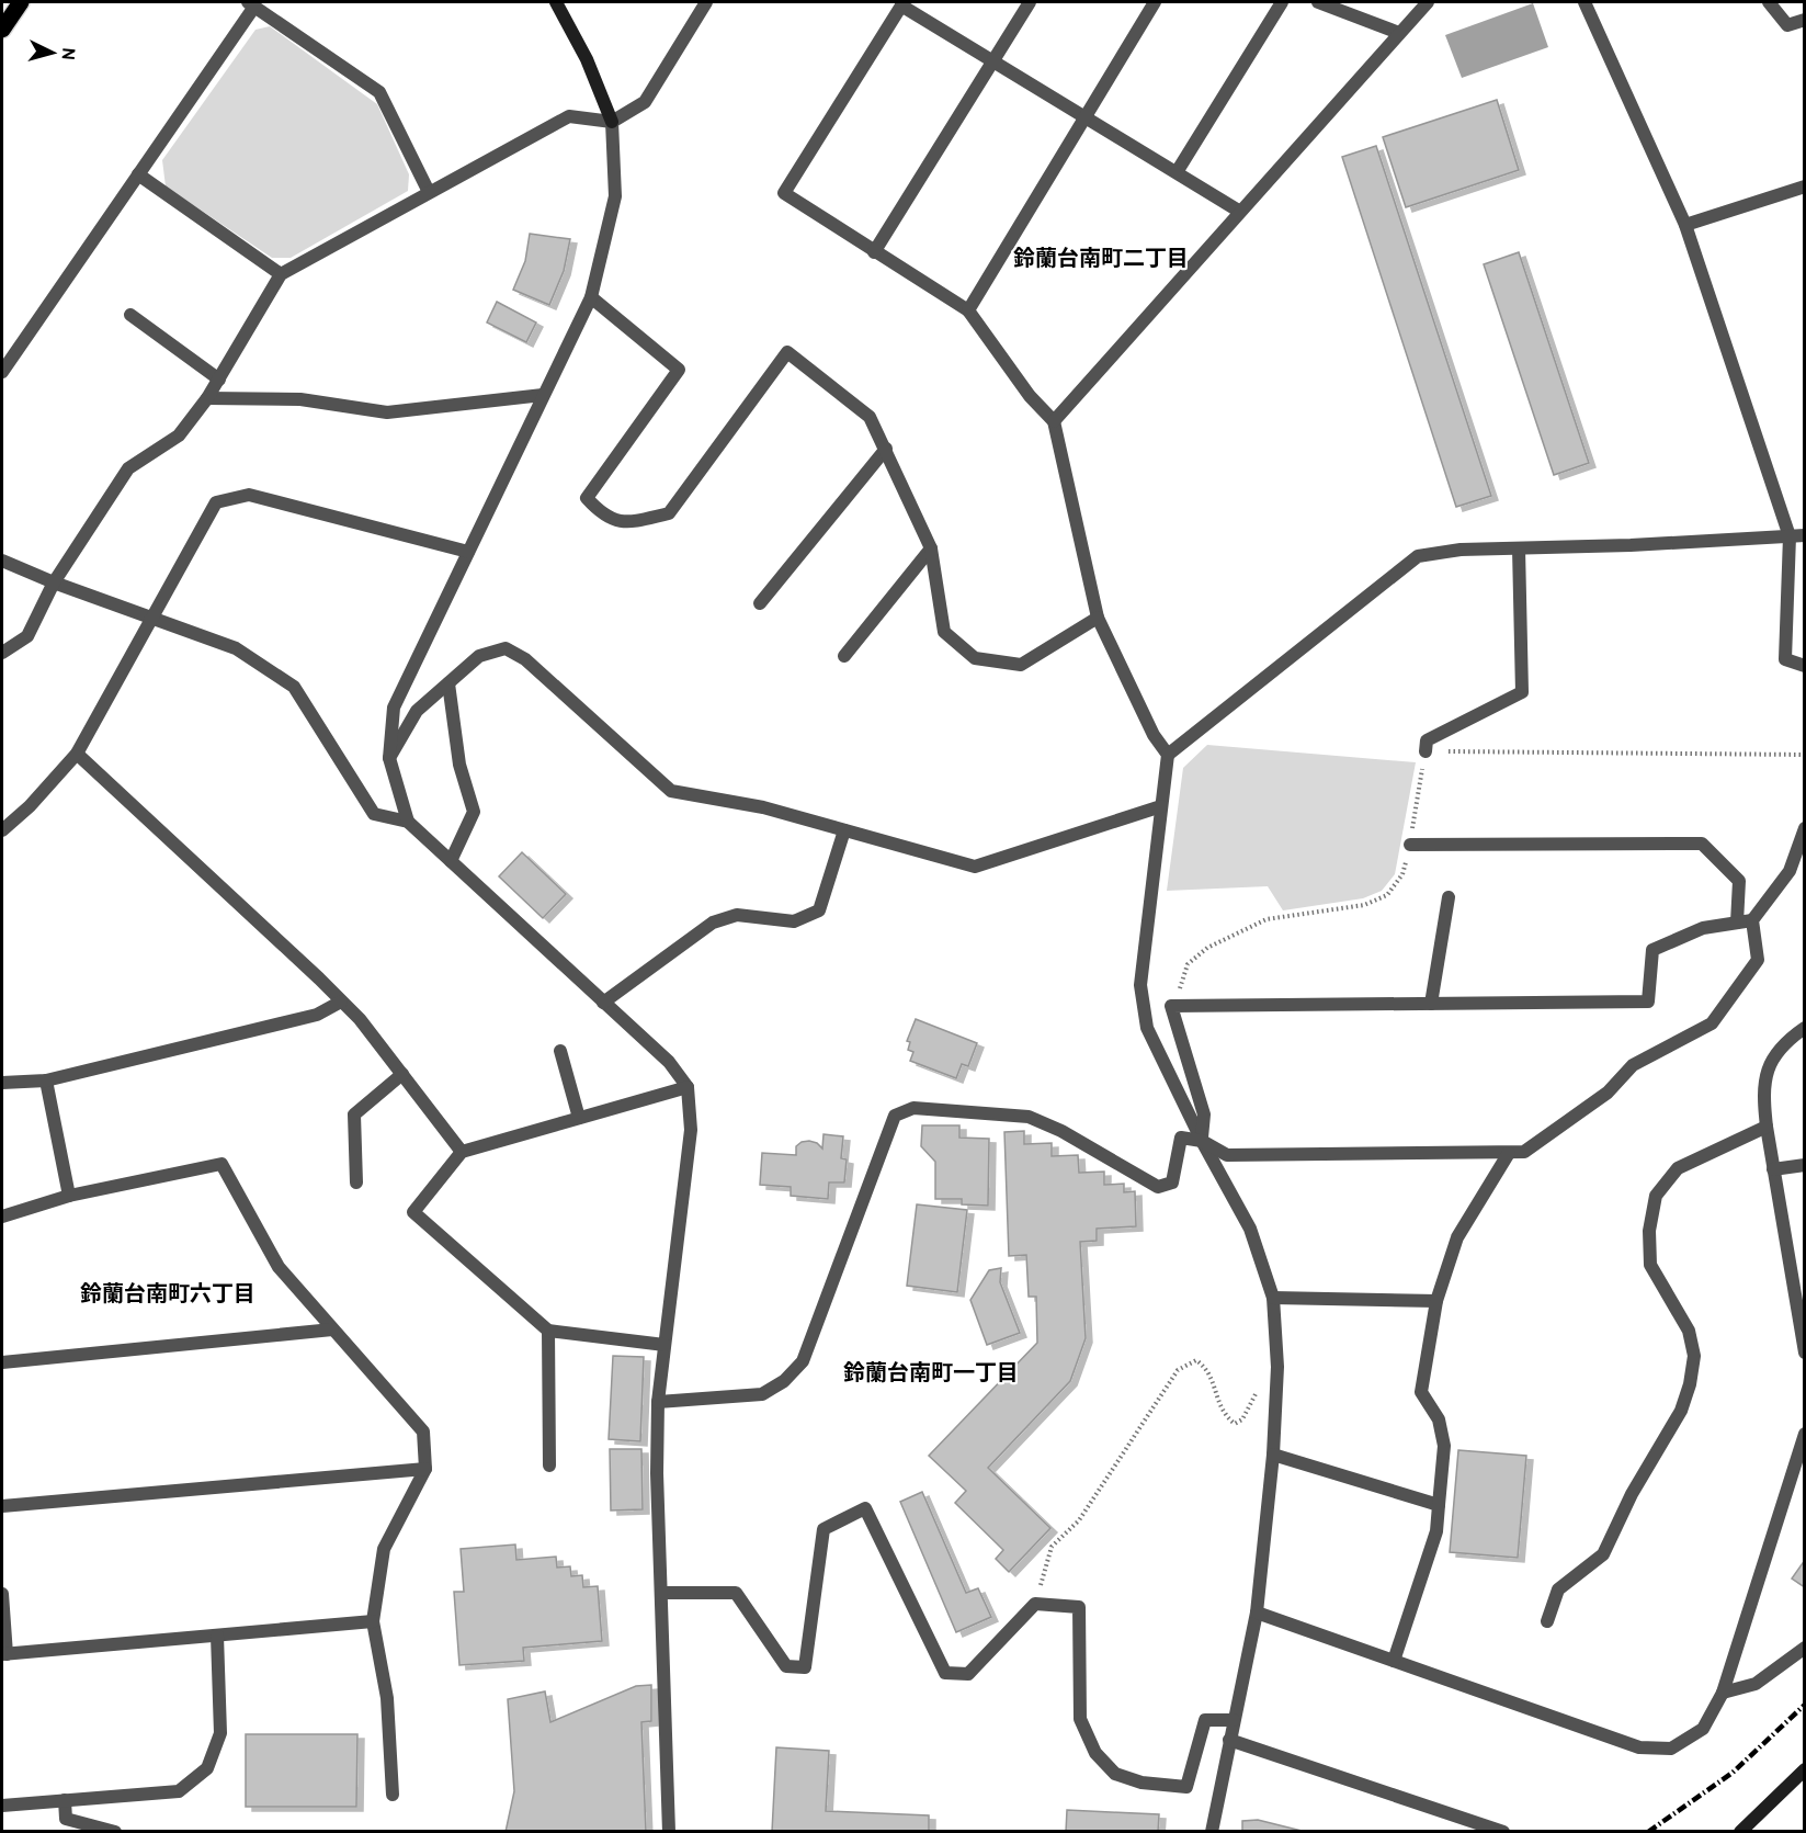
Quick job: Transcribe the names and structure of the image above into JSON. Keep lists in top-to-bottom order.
{
  "districts": ["鈴蘭台南町二丁目", "鈴蘭台南町六丁目", "鈴蘭台南町一丁目"],
  "north": "right"
}
